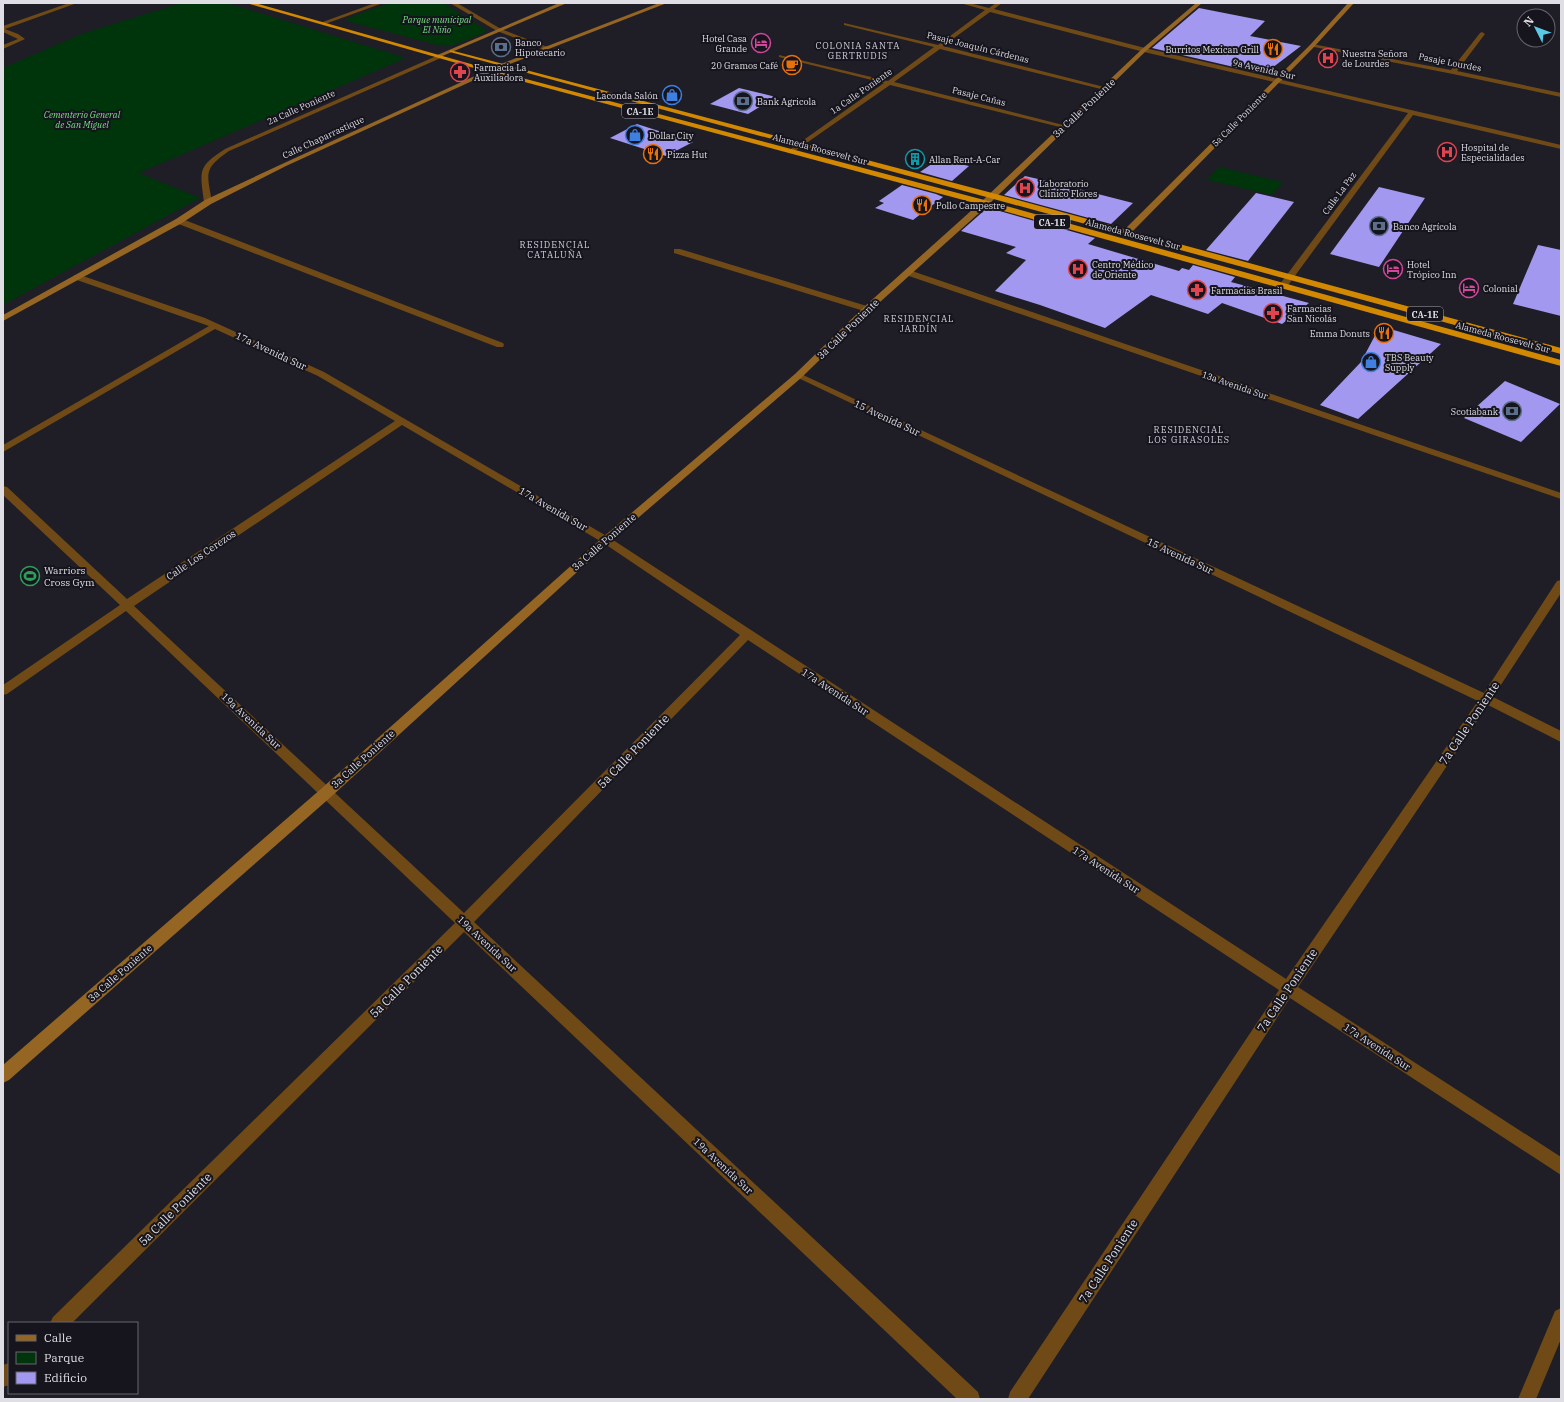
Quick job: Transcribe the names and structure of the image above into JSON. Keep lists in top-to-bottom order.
{
  "streets": {
    "highway": ["CA-1E", "Alameda Roosevelt Sur"],
    "street": [
      "Pasaje Joaquín Cárdenas",
      "Pasaje Lourdes",
      "9a Avenida Sur",
      "1a Calle Poniente",
      "Pasaje Cañas",
      "2a Calle Poniente",
      "3a Calle Poniente",
      "5a Calle Poniente",
      "Calle Chaparrastique",
      "Calle La Paz",
      "17a Avenida Sur",
      "13a Avenida Sur",
      "15 Avenida Sur",
      "Calle Los Cerezos",
      "19a Avenida Sur",
      "7a Calle Poniente"
    ]
  },
  "crossings": [
    ["Pasaje Joaquín Cárdenas", "1a Calle Poniente"],
    ["Pasaje Joaquín Cárdenas", "3a Calle Poniente"],
    ["Pasaje Lourdes", "5a Calle Poniente"],
    ["9a Avenida Sur", "1a Calle Poniente"],
    ["9a Avenida Sur", "3a Calle Poniente"],
    ["9a Avenida Sur", "5a Calle Poniente"],
    ["9a Avenida Sur", "Calle La Paz"],
    ["1a Calle Poniente", "Pasaje Cañas"],
    ["1a Calle Poniente", "Alameda Roosevelt Sur"],
    ["Pasaje Cañas", "3a Calle Poniente"],
    ["2a Calle Poniente", "CA-1E"],
    ["2a Calle Poniente", "Calle Chaparrastique"],
    ["3a Calle Poniente", "Alameda Roosevelt Sur"],
    ["3a Calle Poniente", "17a Avenida Sur"],
    ["3a Calle Poniente", "13a Avenida Sur"],
    ["3a Calle Poniente", "15 Avenida Sur"],
    ["3a Calle Poniente", "19a Avenida Sur"],
    ["CA-1E", "Calle Chaparrastique"],
    ["CA-1E", "Alameda Roosevelt Sur"],
    ["5a Calle Poniente", "Alameda Roosevelt Sur"],
    ["5a Calle Poniente", "17a Avenida Sur"],
    ["5a Calle Poniente", "19a Avenida Sur"],
    ["Calle Chaparrastique", "Alameda Roosevelt Sur"],
    ["Calle Chaparrastique", "17a Avenida Sur"],
    ["Alameda Roosevelt Sur", "Calle La Paz"],
    ["17a Avenida Sur", "Calle Los Cerezos"],
    ["17a Avenida Sur", "7a Calle Poniente"],
    ["15 Avenida Sur", "7a Calle Poniente"],
    ["Calle Los Cerezos", "19a Avenida Sur"]
  ],
  "districts": [
    "COLONIA SANTA GERTRUDIS",
    "RESIDENCIAL CATALUÑA",
    "RESIDENCIAL JARDÍN",
    "RESIDENCIAL LOS GIRASOLES"
  ],
  "parks": ["Parque municipal El Niño", "Cementerio General de San Miguel"],
  "places": {
    "hotel": ["Hotel Casa Grande", "Hotel Trópico Inn", "Colonial"],
    "bank": [
      "Banco Hipotecario",
      "Bank Agricola",
      "Banco Agrícola",
      "Scotiabank"
    ],
    "restaurant": [
      "Burritos Mexican Grill",
      "Pizza Hut",
      "Pollo Campestre",
      "Emma Donuts"
    ],
    "hospital": [
      "Nuestra Señora de Lourdes",
      "Hospital de Especialidades",
      "Laboratorio Clinico Flores",
      "Centro Médico de Oriente"
    ],
    "cafe": ["20 Gramos Café"],
    "pharmacy": ["Farmacia La Auxiliadora", "Farmacias Brasil", "Farmacias San Nicolás"],
    "shop": ["Laconda Salón", "Dollar City", "TBS Beauty Supply"],
    "building": ["Allan Rent-A-Car"],
    "sports": ["Warriors Cross Gym"]
  },
  "legend": ["Calle", "Parque", "Edificio"],
  "north": "top left"
}
